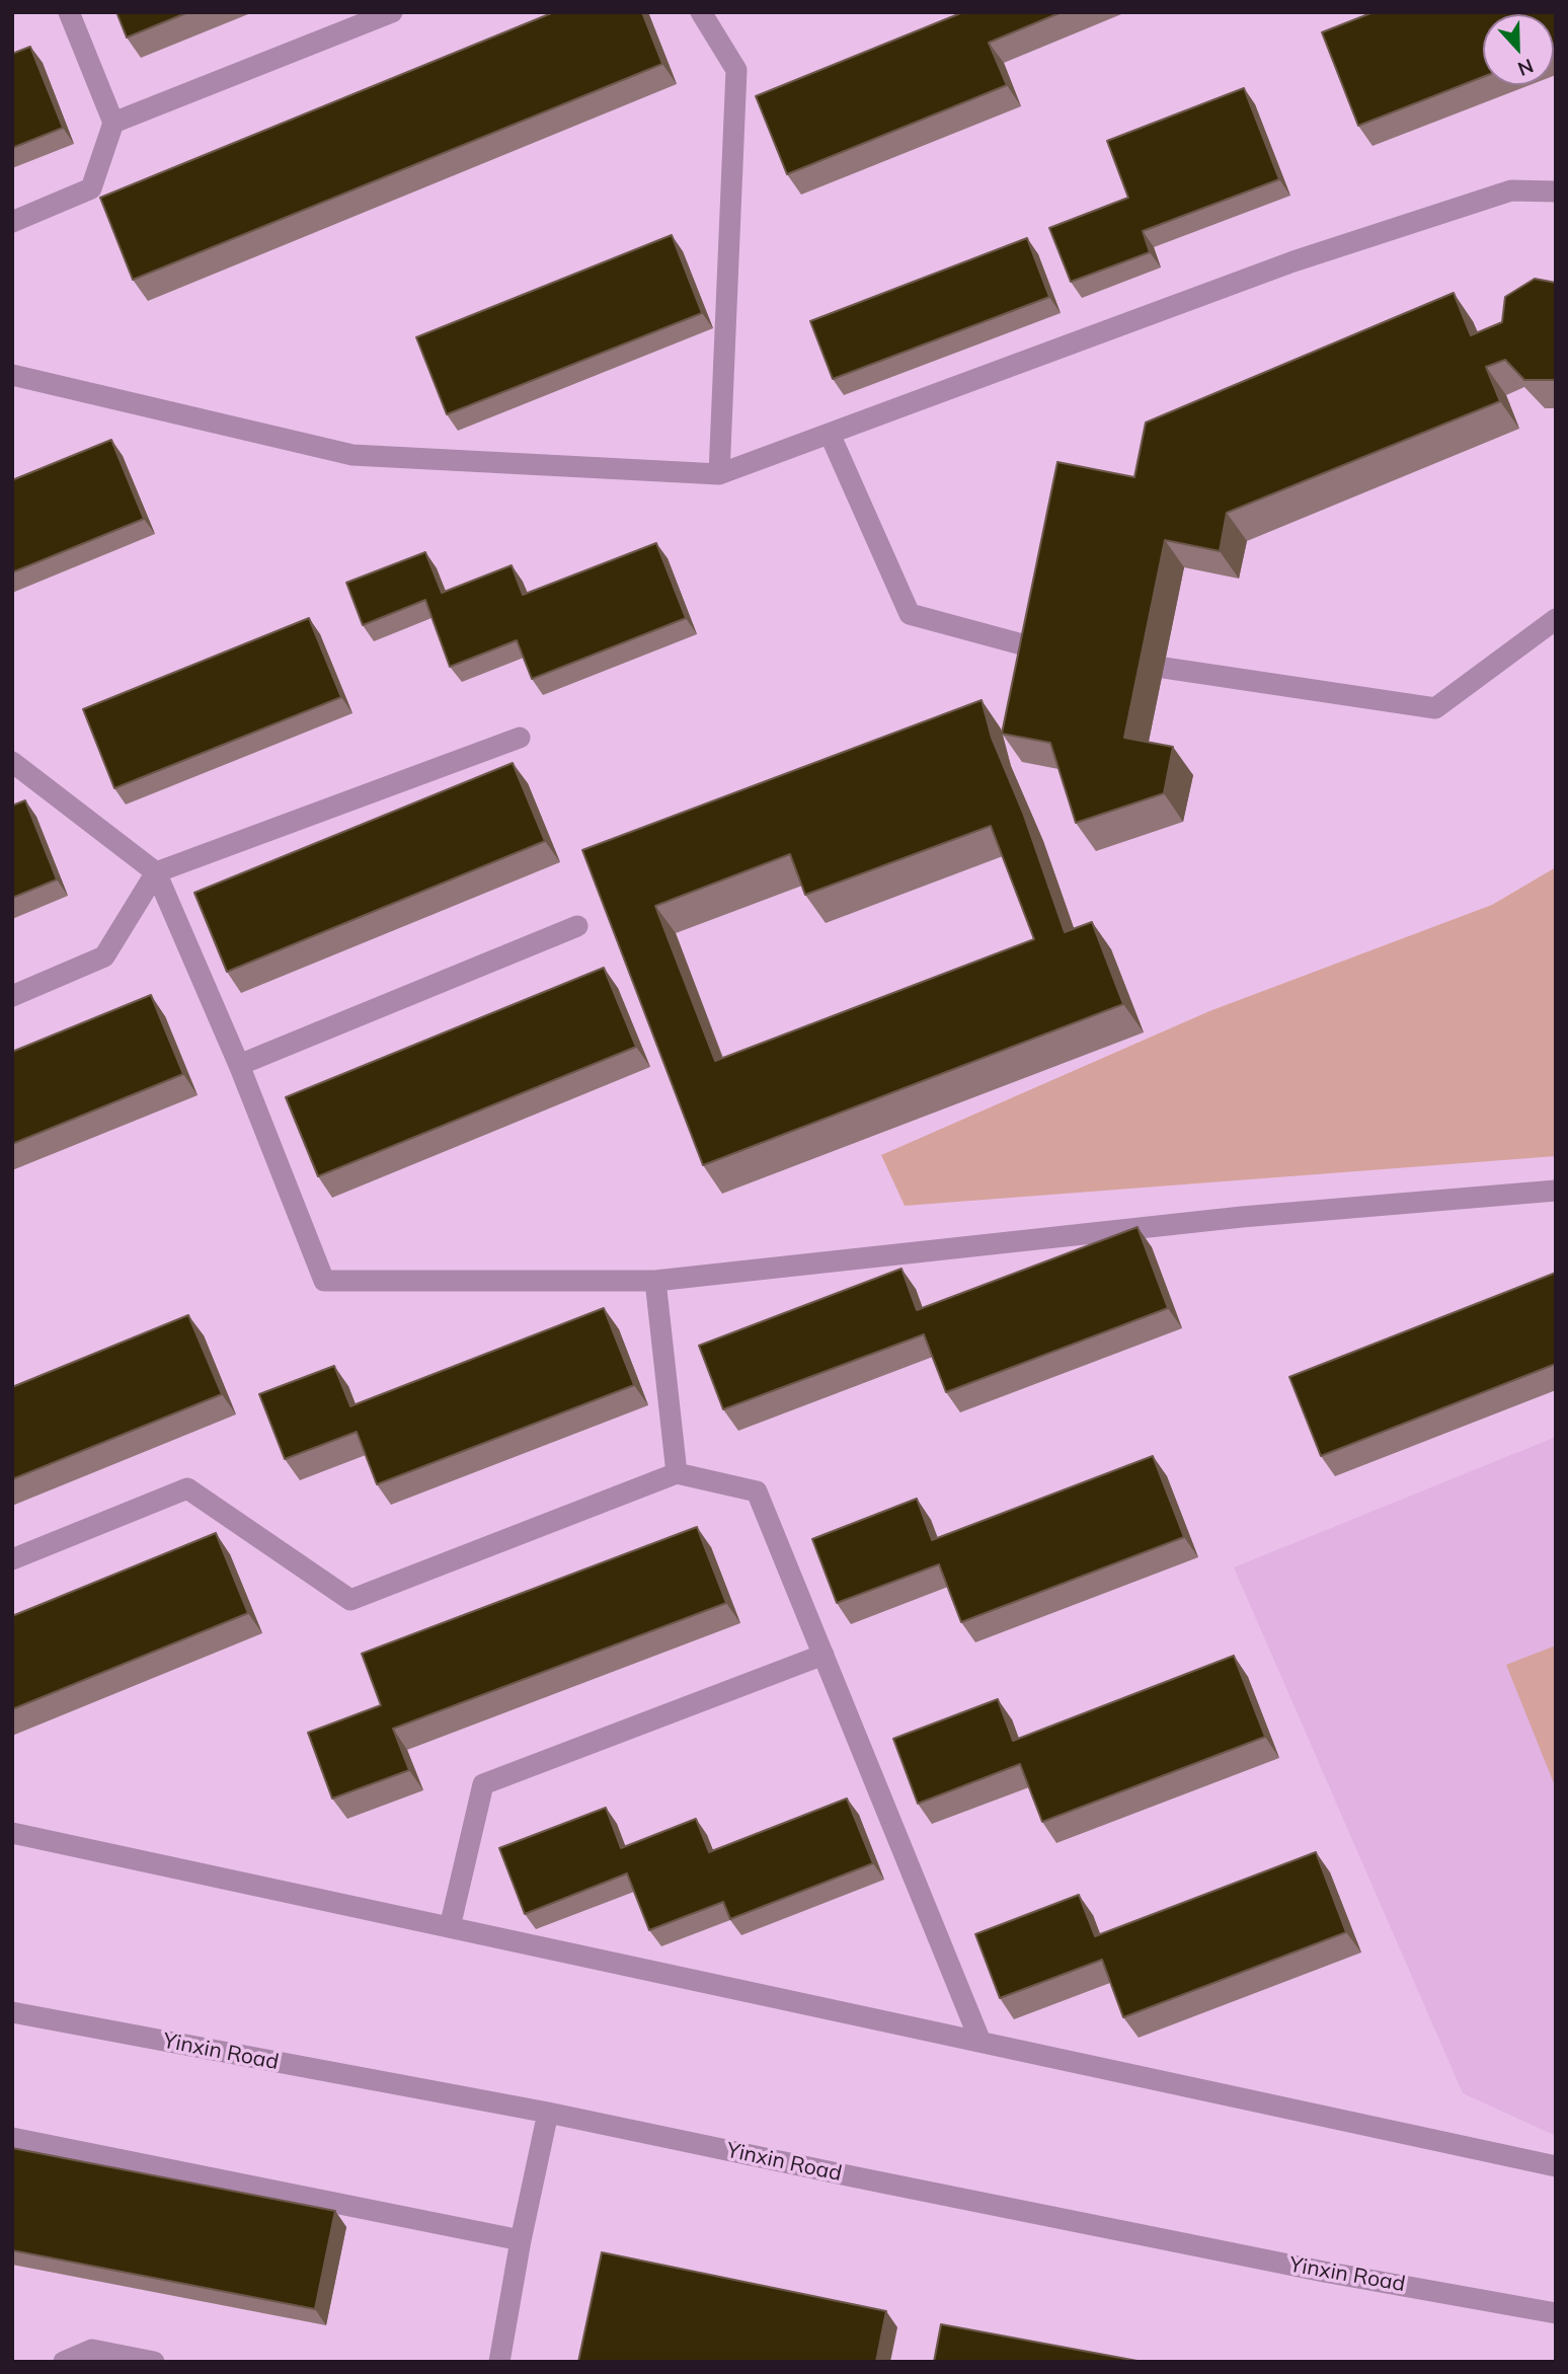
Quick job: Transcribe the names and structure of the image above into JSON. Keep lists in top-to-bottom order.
{
  "streets": {
    "street": ["Yinxin Road"]
  },
  "north": "bottom"
}
